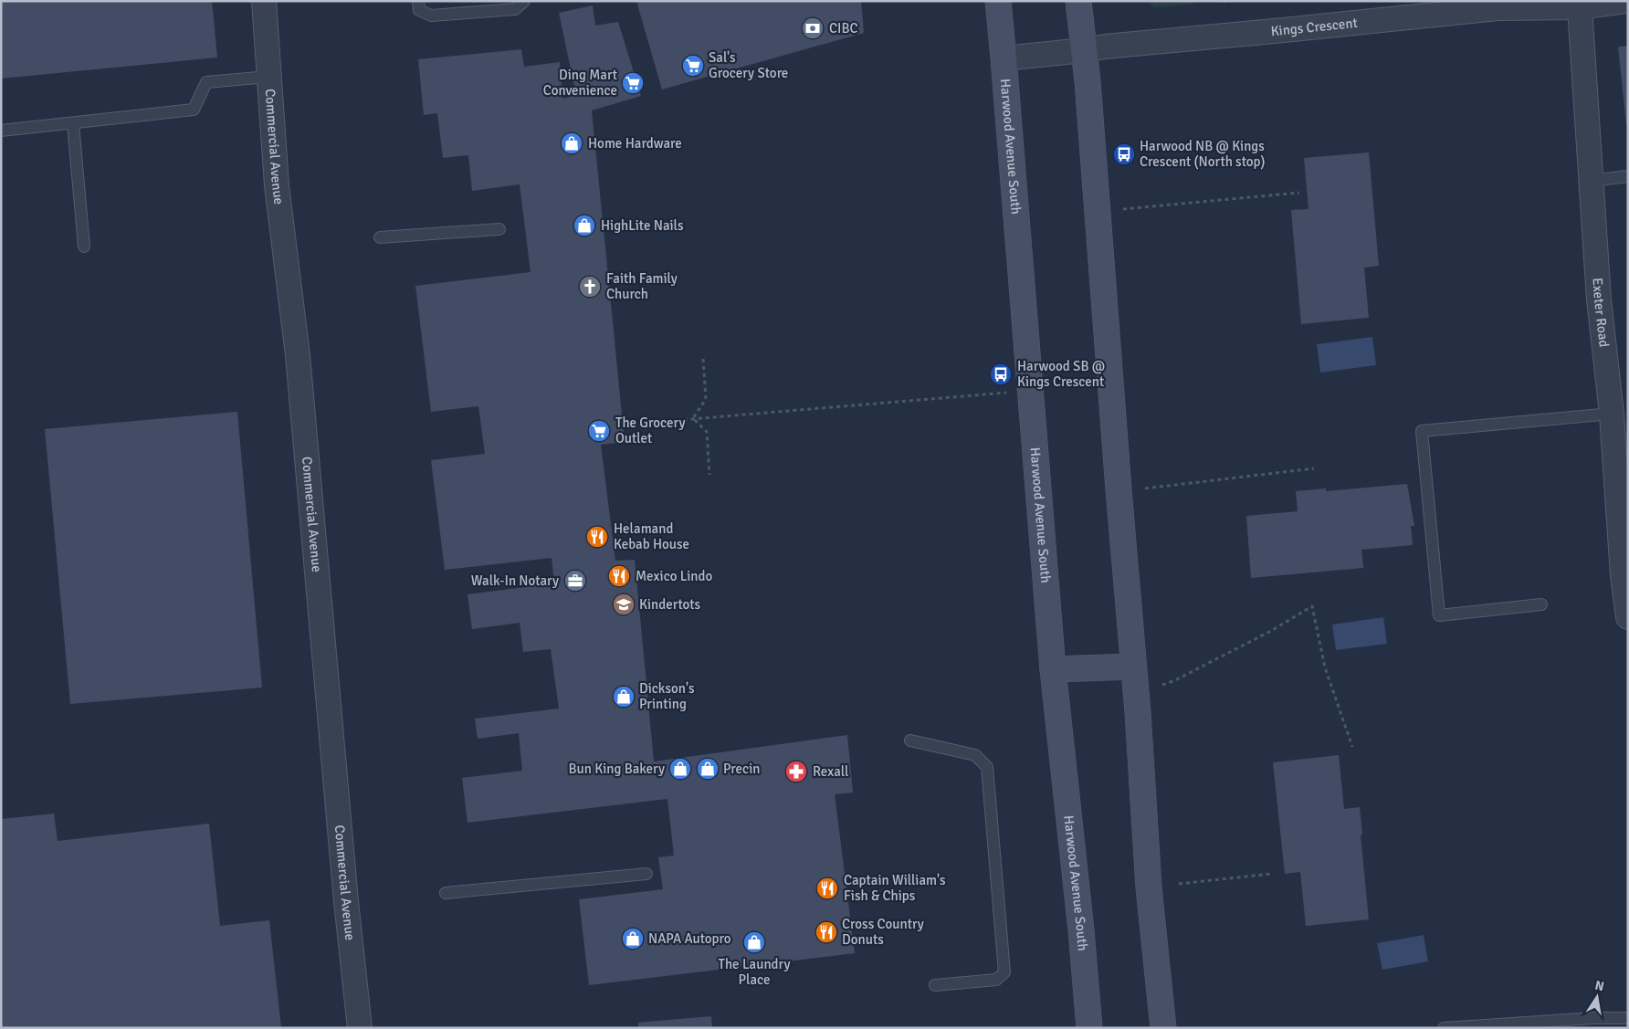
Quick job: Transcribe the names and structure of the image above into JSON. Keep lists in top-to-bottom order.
{
  "streets": {
    "main road": ["Harwood Avenue South"],
    "street": ["Kings Crescent", "Commercial Avenue", "Exeter Road"]
  },
  "crossings": [
    ["Kings Crescent", "Harwood Avenue South"],
    ["Kings Crescent", "Exeter Road"]
  ],
  "places": {
    "bank": ["CIBC"],
    "supermarket": ["Sal's Grocery Store", "Ding Mart Convenience", "The Grocery Outlet"],
    "shop": [
      "Home Hardware",
      "HighLite Nails",
      "Dickson's Printing",
      "Bun King Bakery",
      "Precin",
      "NAPA Autopro",
      "The Laundry Place"
    ],
    "bus stop": ["Harwood NB @ Kings Crescent (North stop)", "Harwood SB @ Kings Crescent"],
    "church": ["Faith Family Church"],
    "restaurant": [
      "Helamand Kebab House",
      "Mexico Lindo",
      "Captain William's Fish & Chips",
      "Cross Country Donuts"
    ],
    "office": ["Walk-In Notary"],
    "school or university": ["Kindertots"],
    "pharmacy": ["Rexall"]
  },
  "north": "top"
}
